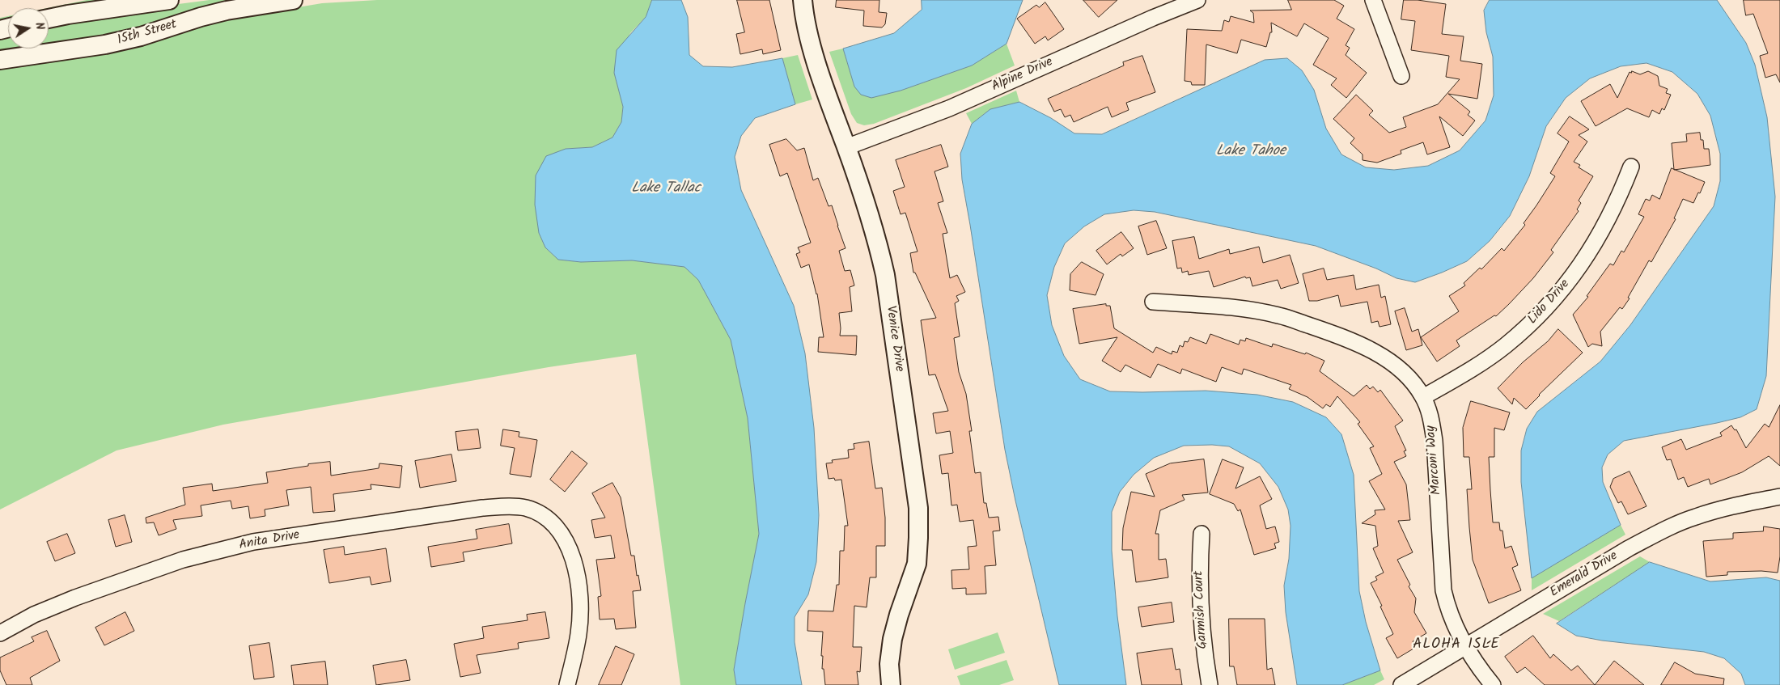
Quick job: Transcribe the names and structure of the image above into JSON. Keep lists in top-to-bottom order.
{
  "streets": {
    "street": [
      "15th Street",
      "Alpine Drive",
      "Lido Drive",
      "Venice Drive",
      "Marconi Way",
      "Anita Drive",
      "Emerald Drive",
      "Garmish Court"
    ]
  },
  "crossings": [
    ["Alpine Drive", "Venice Drive"],
    ["Lido Drive", "Marconi Way"],
    ["Marconi Way", "Emerald Drive"]
  ],
  "districts": ["ALOHA ISLE"],
  "water": ["Lake Tahoe", "Lake Tallac"],
  "north": "right"
}
